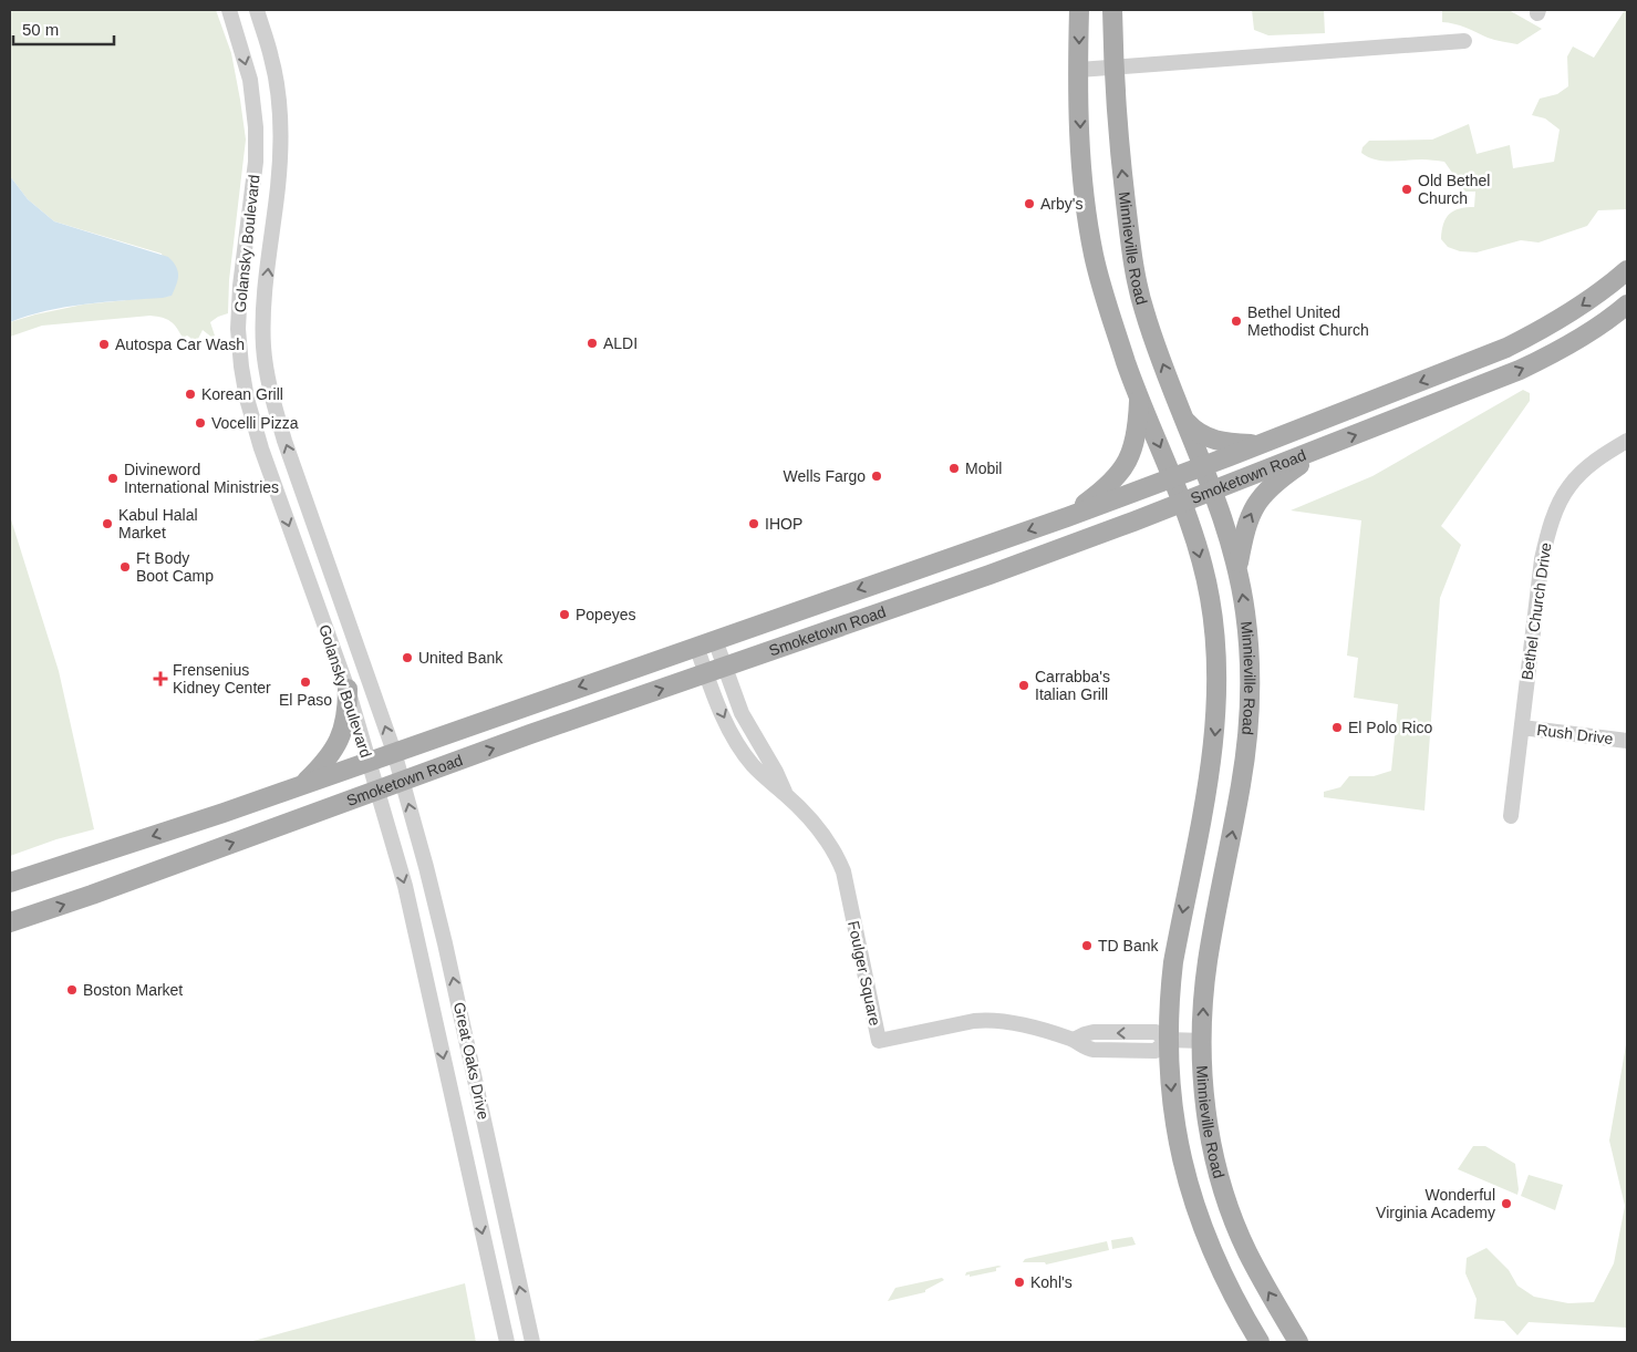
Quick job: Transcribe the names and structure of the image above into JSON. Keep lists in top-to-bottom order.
{
  "streets": {
    "main road": ["Minnieville Road", "Smoketown Road"],
    "street": [
      "Golansky Boulevard",
      "Bethel Church Drive",
      "Rush Drive",
      "Foulger Square",
      "Great Oaks Drive"
    ]
  },
  "crossings": [
    ["Golansky Boulevard", "Smoketown Road"],
    ["Golansky Boulevard", "Great Oaks Drive"],
    ["Minnieville Road", "Smoketown Road"],
    ["Minnieville Road", "Foulger Square"],
    ["Smoketown Road", "Foulger Square"],
    ["Smoketown Road", "Great Oaks Drive"],
    ["Bethel Church Drive", "Rush Drive"]
  ],
  "places": {
    "other": [
      "Old Bethel Church",
      "Arby's",
      "Bethel United Methodist Church",
      "ALDI",
      "Autospa Car Wash",
      "Korean Grill",
      "Vocelli Pizza",
      "Mobil",
      "Wells Fargo",
      "Divineword International Ministries",
      "Kabul Halal Market",
      "IHOP",
      "Ft Body Boot Camp",
      "Popeyes",
      "United Bank",
      "El Paso",
      "Carrabba's Italian Grill",
      "El Polo Rico",
      "TD Bank",
      "Boston Market",
      "Wonderful Virginia Academy",
      "Kohl's"
    ],
    "health": ["Frensenius Kidney Center"]
  },
  "scale_bar": "50 m"
}
